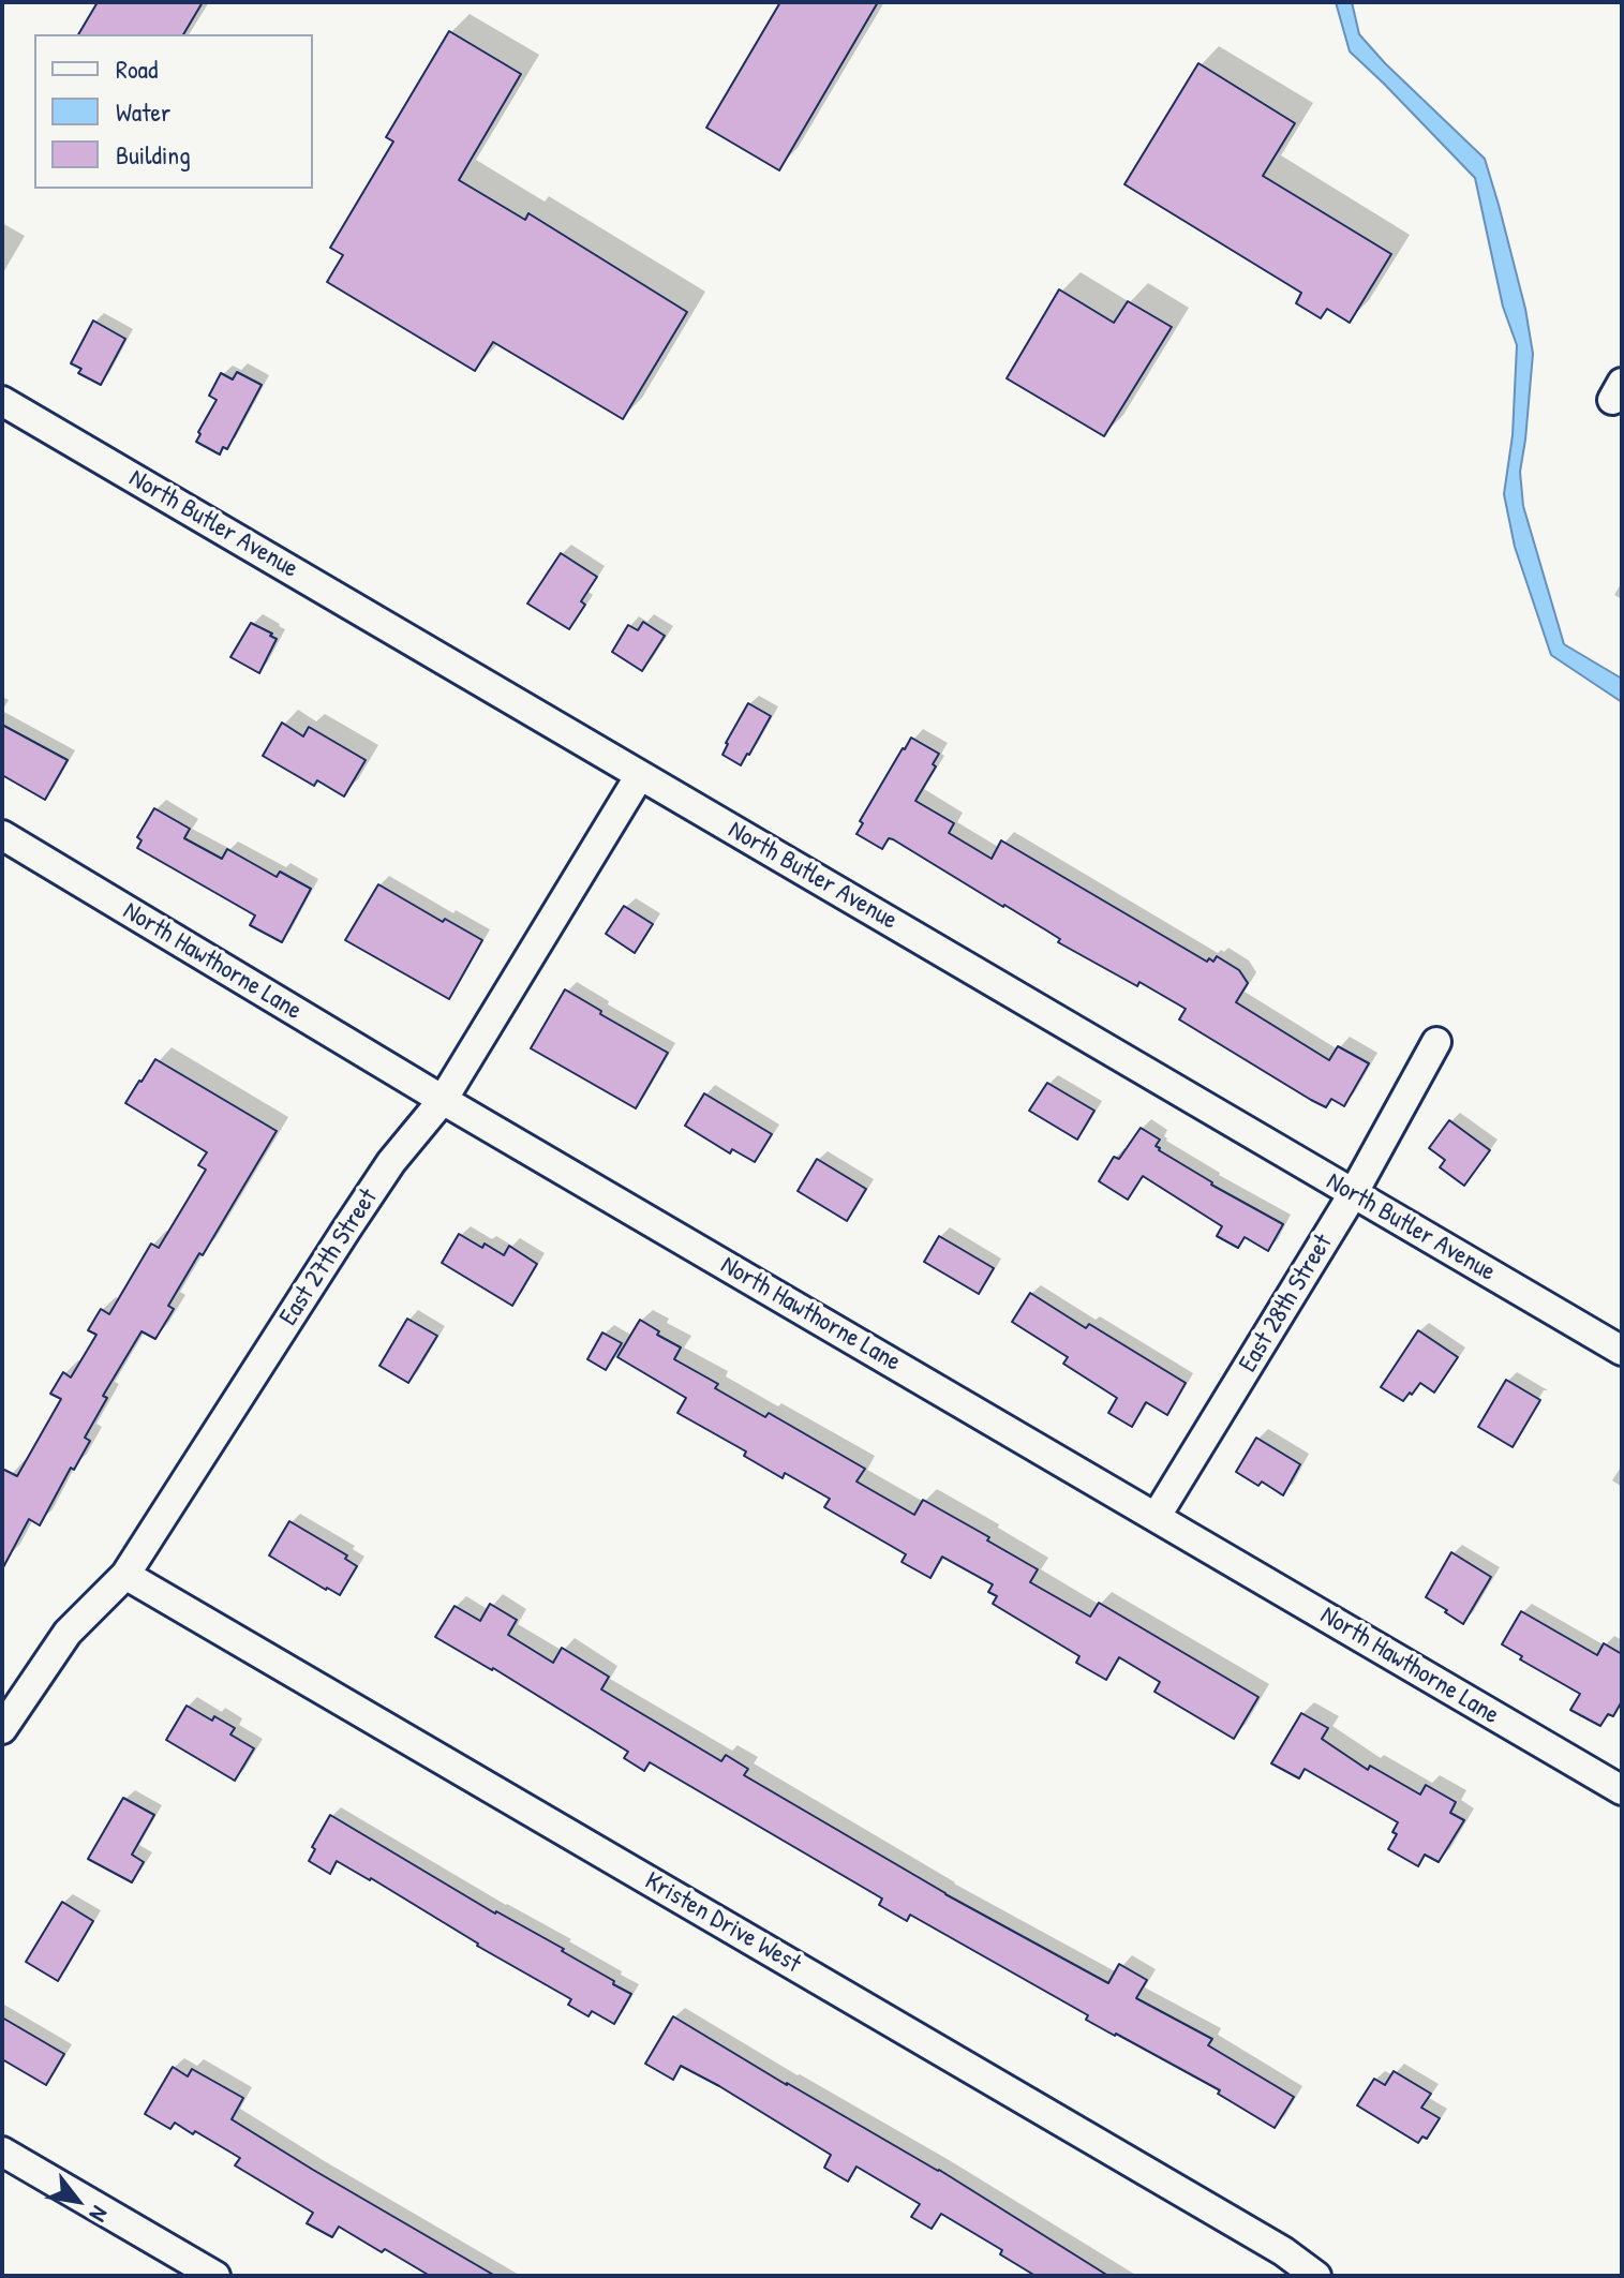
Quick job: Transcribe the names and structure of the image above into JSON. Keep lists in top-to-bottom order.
{
  "streets": {
    "street": [
      "North Butler Avenue",
      "North Hawthorne Lane",
      "East 27th Street",
      "East 28th Street",
      "Kristen Drive West"
    ]
  },
  "crossings": [
    ["North Butler Avenue", "East 27th Street"],
    ["North Butler Avenue", "East 28th Street"],
    ["North Hawthorne Lane", "East 27th Street"],
    ["North Hawthorne Lane", "East 28th Street"],
    ["East 27th Street", "Kristen Drive West"]
  ],
  "legend": ["Road", "Water", "Building"],
  "north": "bottom right"
}
